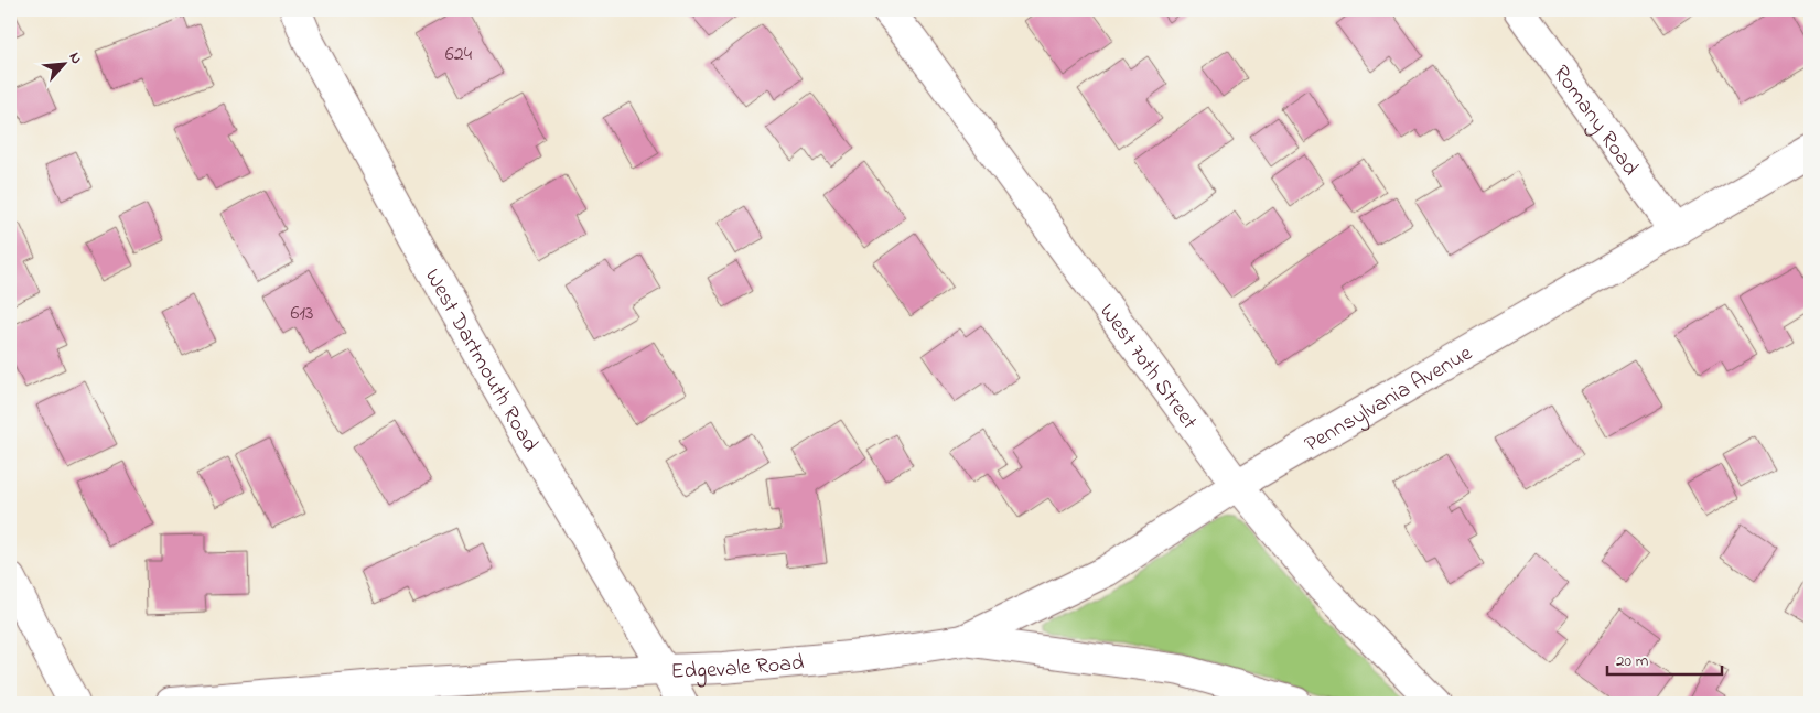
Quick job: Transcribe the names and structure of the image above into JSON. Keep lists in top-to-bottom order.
{
  "streets": {
    "street": [
      "Romany Road",
      "West Dartmouth Road",
      "West 70th Street",
      "Pennsylvania Avenue",
      "Edgevale Road"
    ]
  },
  "crossings": [
    ["Romany Road", "Pennsylvania Avenue"],
    ["West Dartmouth Road", "Edgevale Road"],
    ["West 70th Street", "Pennsylvania Avenue"],
    ["Pennsylvania Avenue", "Edgevale Road"]
  ],
  "house_numbers": ["624", "613"],
  "scale_bar": "20 m",
  "north": "top right"
}
